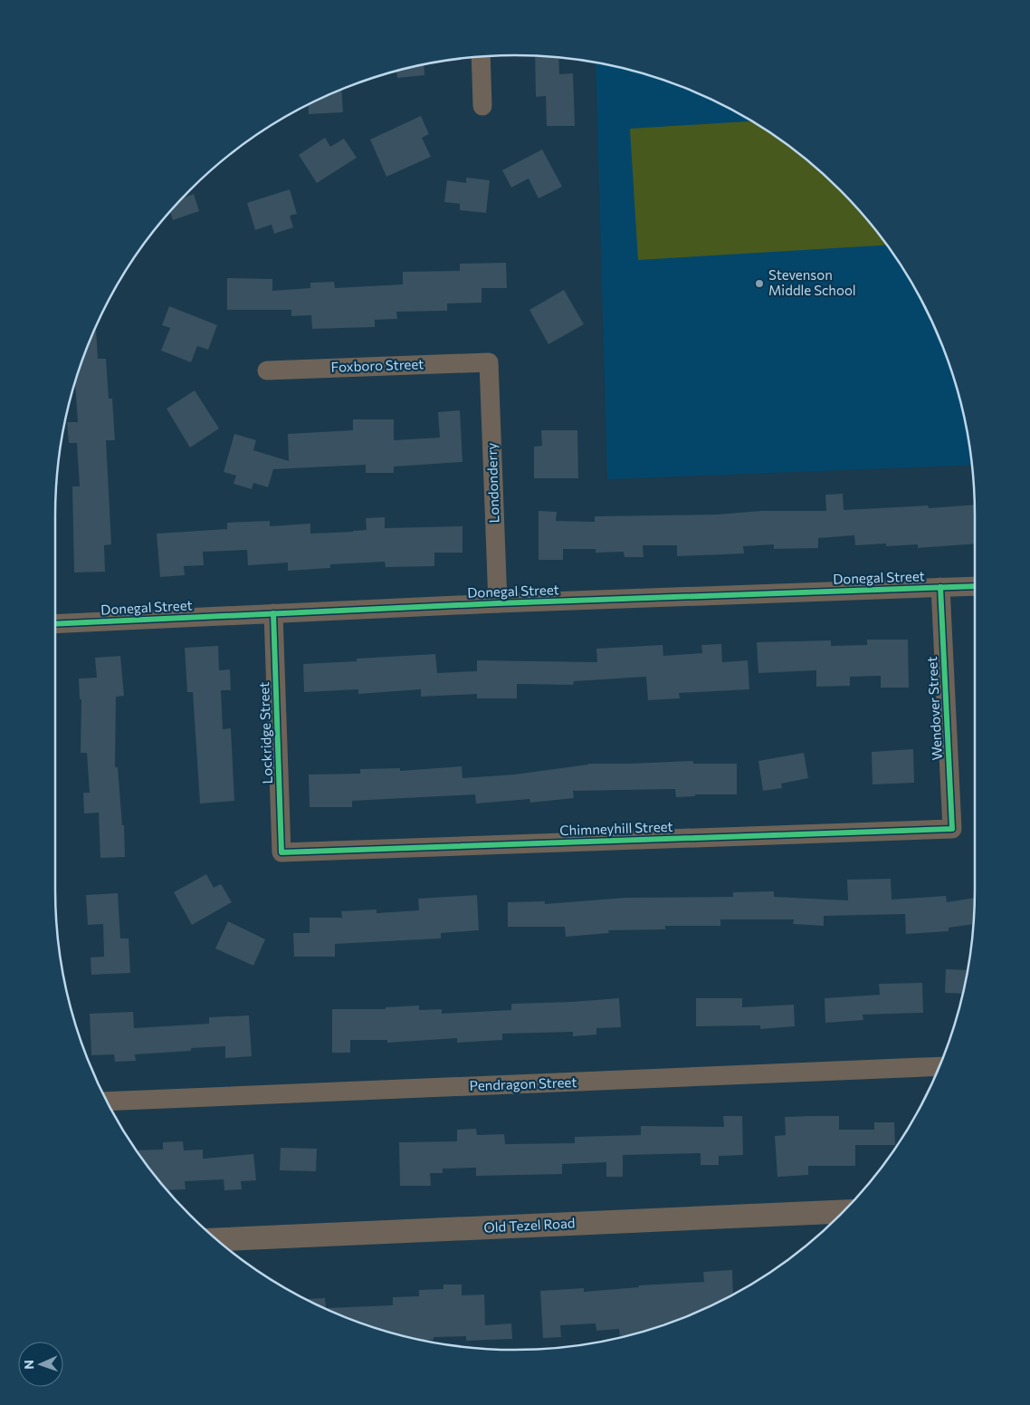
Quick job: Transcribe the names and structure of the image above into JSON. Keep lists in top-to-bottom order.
{
  "streets": {
    "street": [
      "Foxboro Street",
      "Londonderry",
      "Donegal Street",
      "Wendover Street",
      "Lockridge Street",
      "Chimneyhill Street",
      "Pendragon Street",
      "Old Tezel Road"
    ]
  },
  "crossings": [
    ["Foxboro Street", "Londonderry"],
    ["Londonderry", "Donegal Street"],
    ["Donegal Street", "Wendover Street"],
    ["Donegal Street", "Lockridge Street"],
    ["Wendover Street", "Chimneyhill Street"],
    ["Lockridge Street", "Chimneyhill Street"]
  ],
  "places": ["Stevenson Middle School"],
  "north": "left"
}
